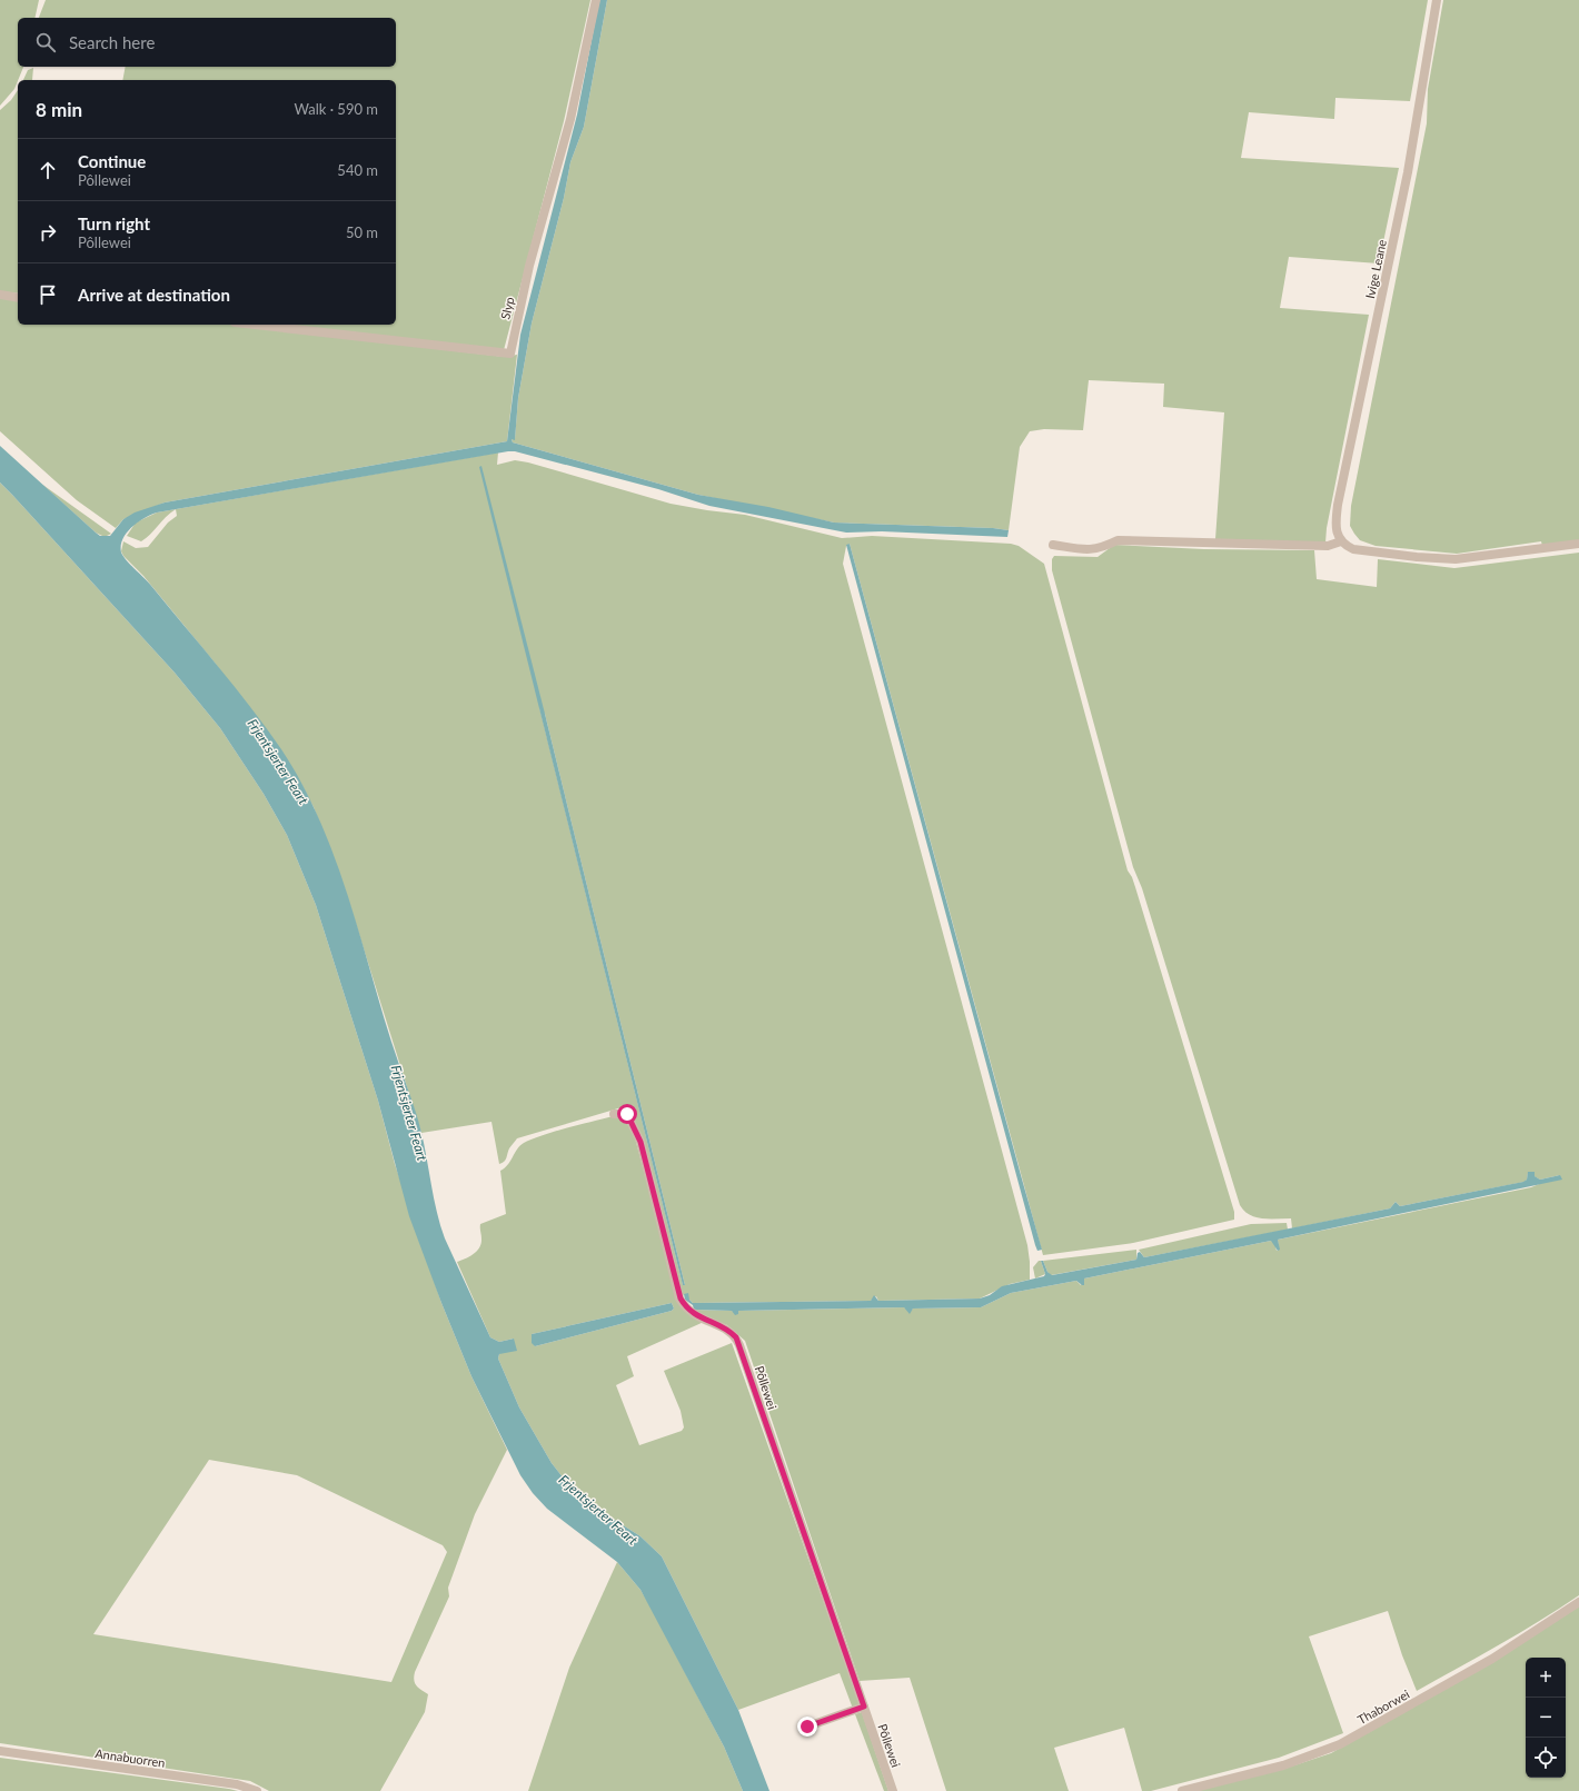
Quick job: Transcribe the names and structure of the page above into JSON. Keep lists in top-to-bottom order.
{
  "streets": {
    "street": [
      "Ivige Leane",
      "Slyp",
      "Pôllewei",
      "Thaborwei",
      "Annabuorren"
    ]
  },
  "water": ["Frjentsjerter Feart"],
  "page": {
    "search": "Search here",
    "heading": ["8 min", "Walk · 590 m"],
    "list": [
      ["Continue", "Pôllewei", "540 m"],
      ["Turn right", "Pôllewei", "50 m"],
      "Arrive at destination"
    ],
    "map_buttons": ["+", "−"]
  }
}
